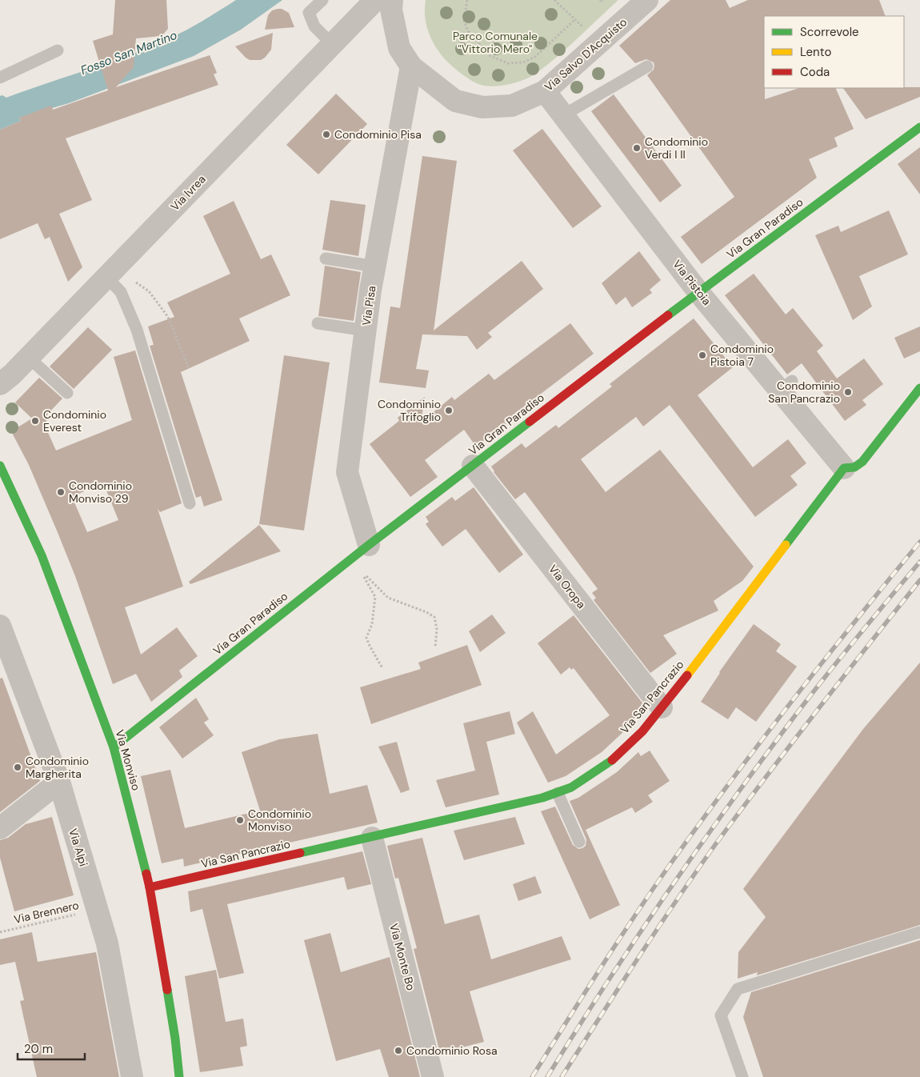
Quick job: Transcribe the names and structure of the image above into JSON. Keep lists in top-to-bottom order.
{
  "streets": {
    "street": [
      "Via Salvo D'Acquisto",
      "Via Ivrea",
      "Via Gran Paradiso",
      "Via Pistoia",
      "Via Pisa",
      "Via Oropa",
      "Via San Pancrazio",
      "Via Monviso",
      "Via Alpi",
      "Via Monte Bo"
    ],
    "path": ["Via Brennero"]
  },
  "crossings": [
    ["Via Salvo D'Acquisto", "Via Pistoia"],
    ["Via Salvo D'Acquisto", "Via Pisa"],
    ["Via Gran Paradiso", "Via Pistoia"],
    ["Via Gran Paradiso", "Via Pisa"],
    ["Via Gran Paradiso", "Via Oropa"],
    ["Via Gran Paradiso", "Via Monviso"],
    ["Via Pistoia", "Via San Pancrazio"],
    ["Via Oropa", "Via San Pancrazio"],
    ["Via San Pancrazio", "Via Monviso"],
    ["Via San Pancrazio", "Via Monte Bo"],
    ["Via Alpi", "Via Brennero"]
  ],
  "water": ["Fosso San Martino"],
  "parks": ["Parco Comunale \"Vittorio Mero\""],
  "places": [
    "Condominio Pisa",
    "Condominio Verdi I II",
    "Condominio Pistoia 7",
    "Condominio San Pancrazio",
    "Condominio Trifoglio",
    "Condominio Everest",
    "Condominio Monviso 29",
    "Condominio Margherita",
    "Condominio Monviso",
    "Condominio Rosa"
  ],
  "legend": ["Scorrevole", "Lento", "Coda"],
  "scale_bar": "20 m"
}
